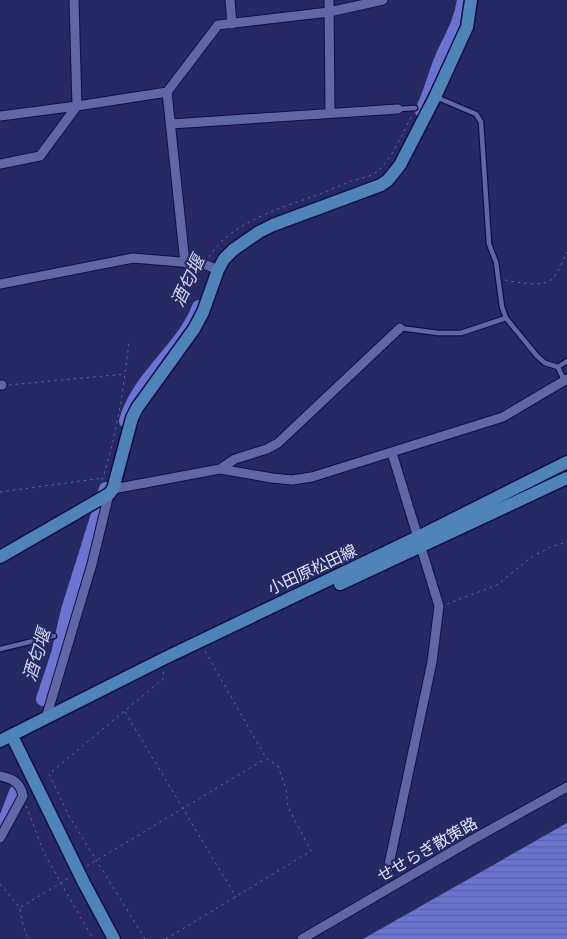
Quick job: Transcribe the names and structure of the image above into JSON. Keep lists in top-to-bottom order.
{
  "streets": {
    "main road": ["小田原松田線"],
    "street": ["せせらぎ散策路"]
  },
  "water": ["酒匂堰"]
}
